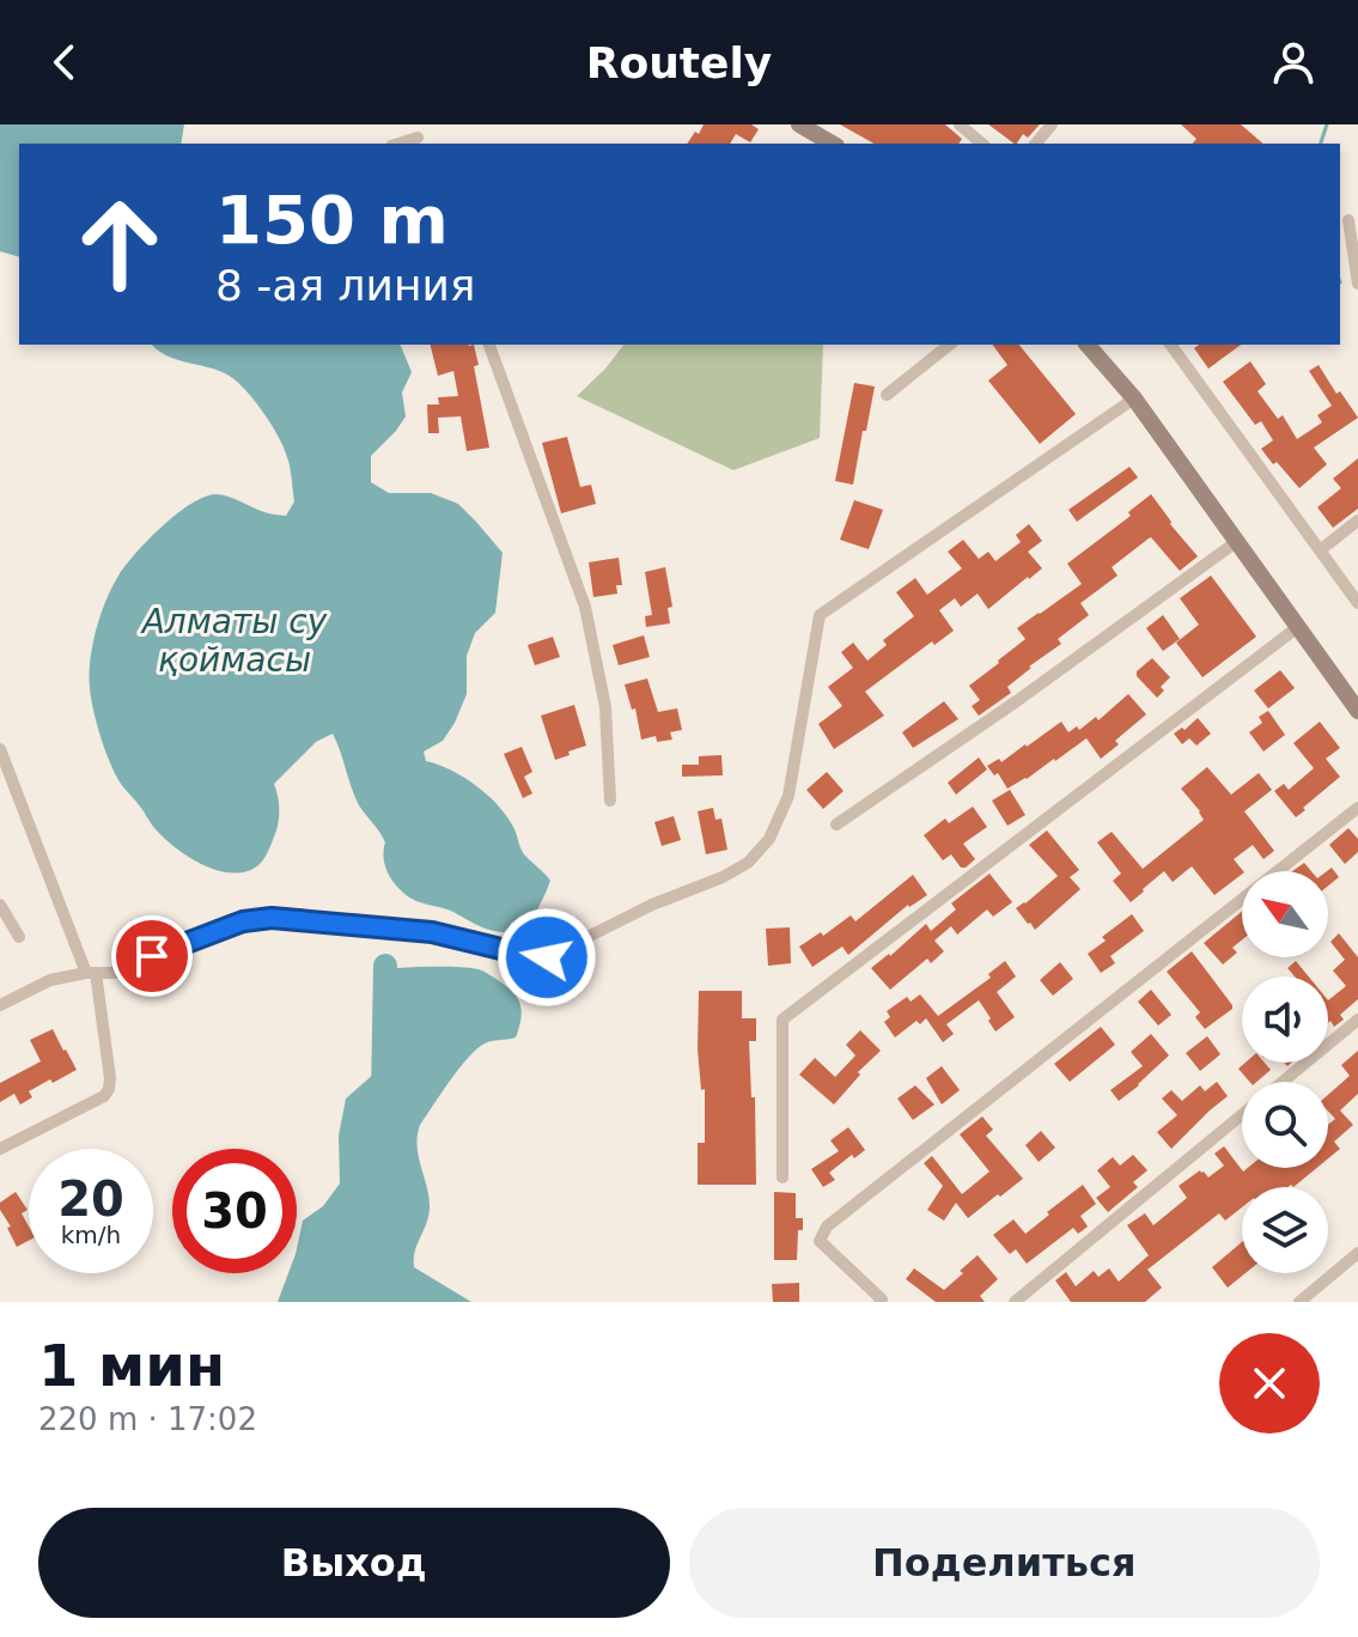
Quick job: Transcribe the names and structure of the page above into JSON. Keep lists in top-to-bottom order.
{
  "water": ["Алматы су қоймасы"],
  "north": "top left",
  "page": {
    "header": "Routely",
    "turn": ["150 m", "8 -ая линия"],
    "speed": "20 km/h",
    "limit": "30",
    "heading": ["1 мин", "220 m · 17:02"],
    "buttons": ["Выход", "Поделиться"]
  }
}
